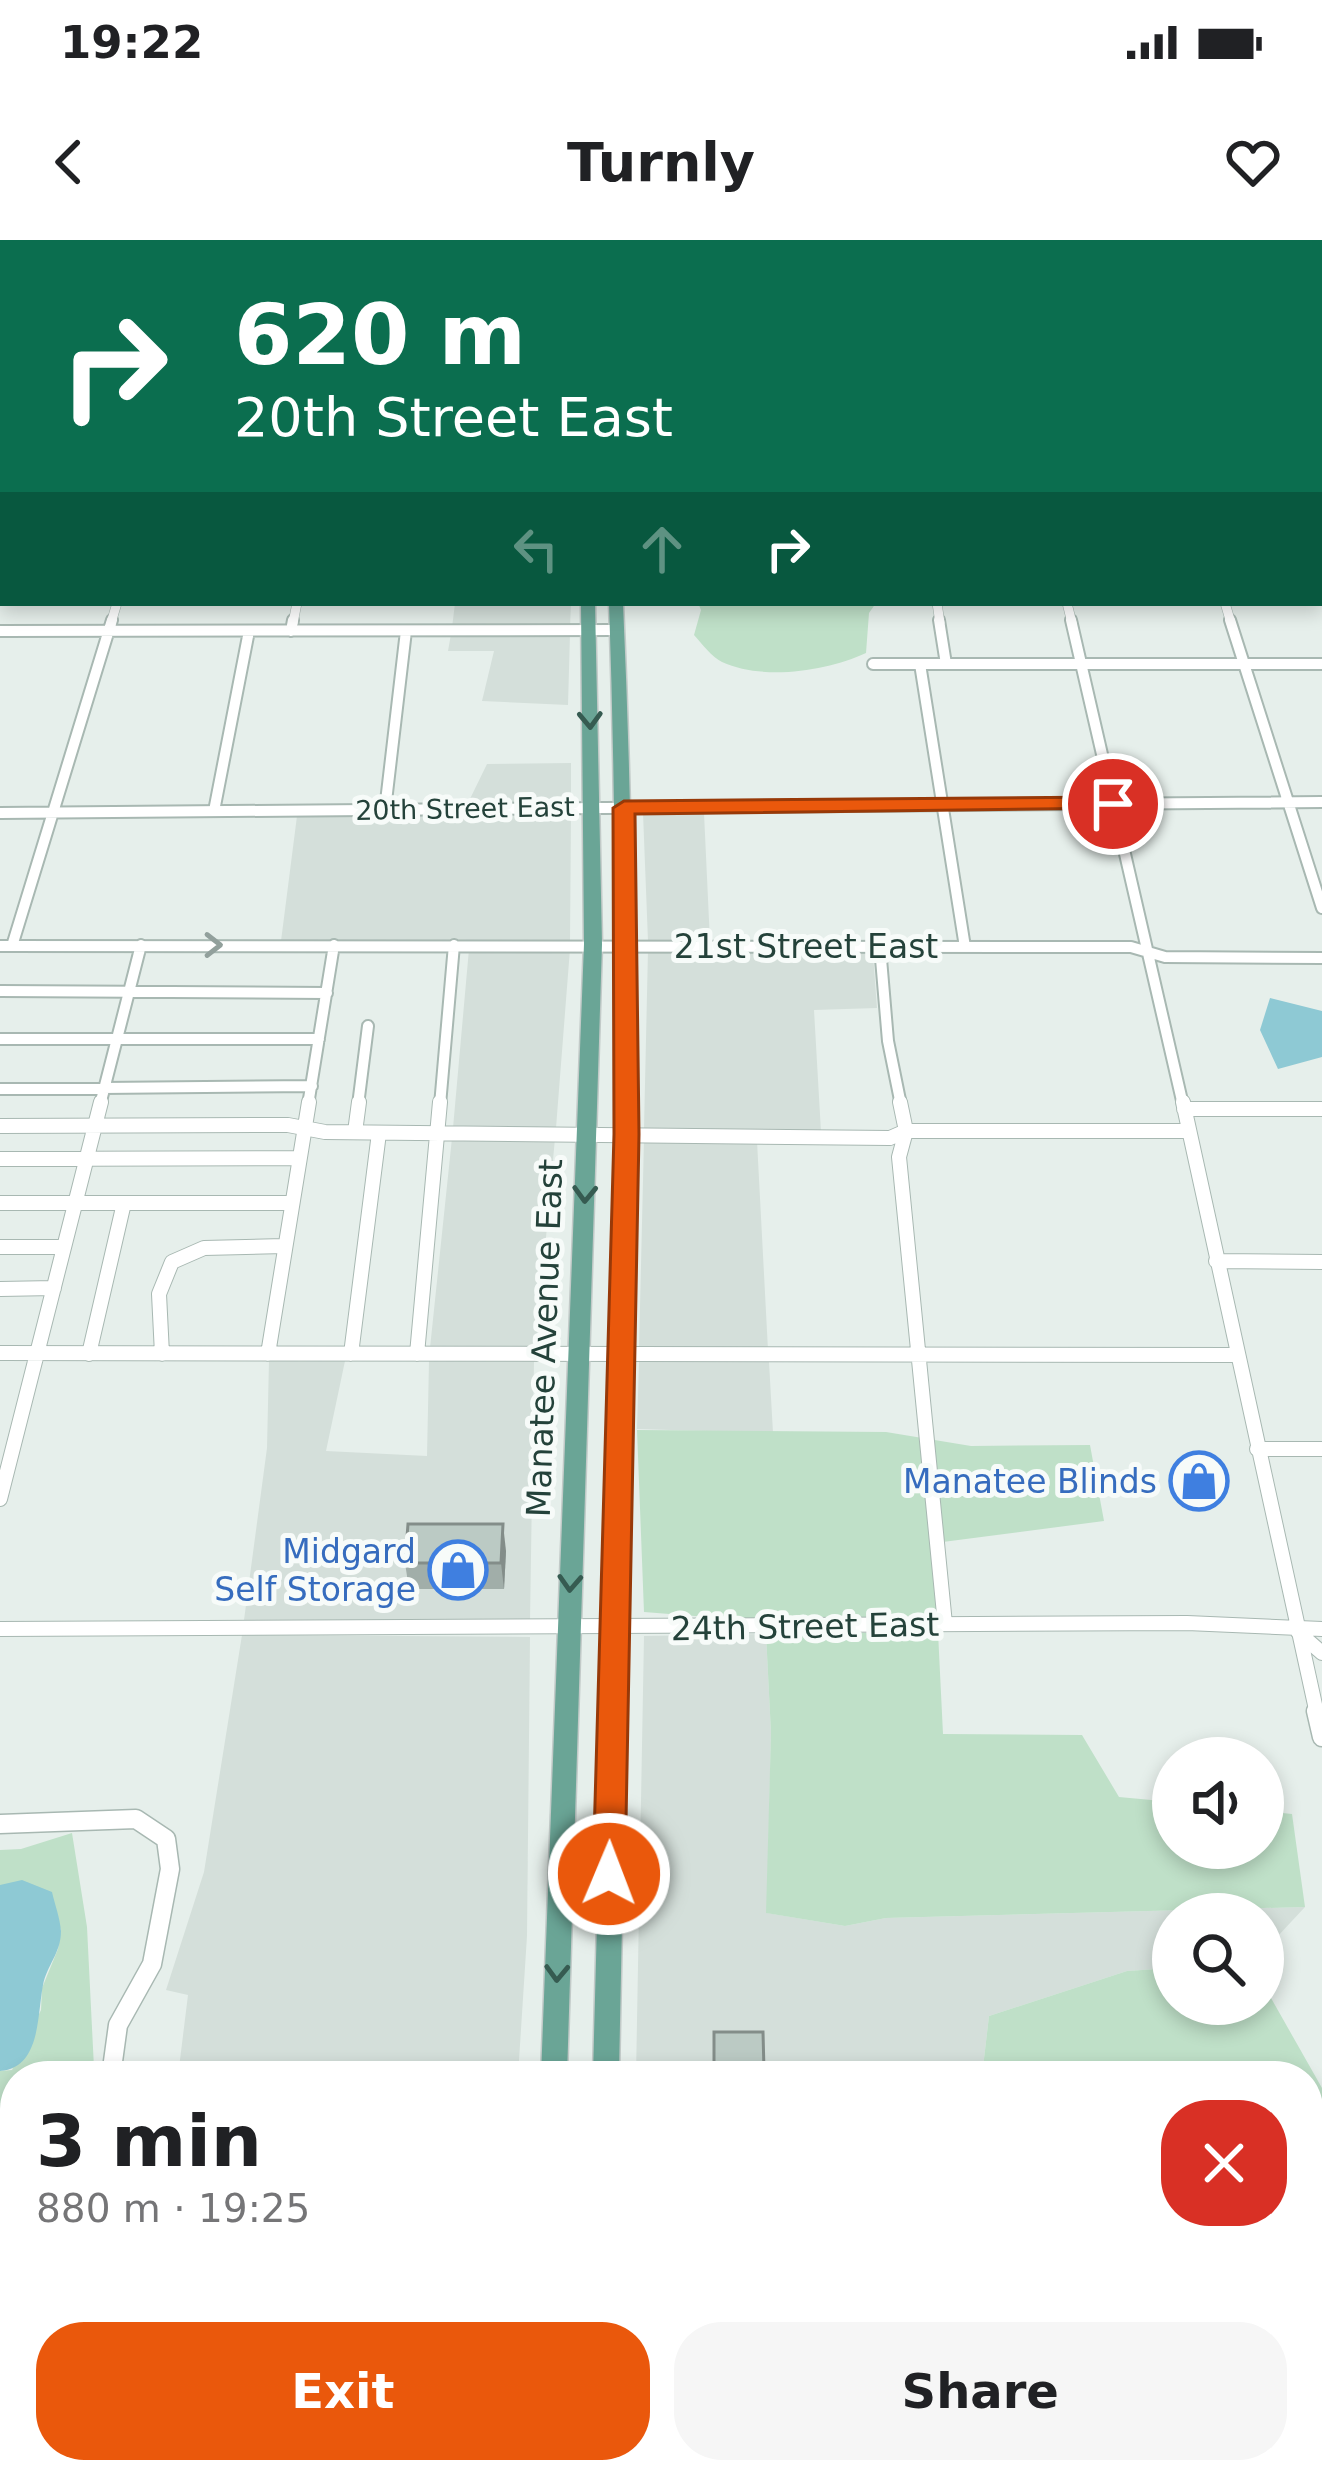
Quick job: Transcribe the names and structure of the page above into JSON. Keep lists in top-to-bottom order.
{
  "streets": {
    "main road": ["Manatee Avenue East"],
    "street": ["20th Street East", "21st Street East", "24th Street East"]
  },
  "crossings": [
    ["20th Street East", "Manatee Avenue East"],
    ["21st Street East", "Manatee Avenue East"],
    ["Manatee Avenue East", "24th Street East"]
  ],
  "places": {
    "shop": ["Manatee Blinds", "Midgard Self Storage"]
  },
  "page": {
    "status": "19:22",
    "header": "Turnly",
    "turn": ["620 m", "20th Street East"],
    "heading": ["3 min", "880 m · 19:25"],
    "buttons": ["Exit", "Share"]
  }
}
